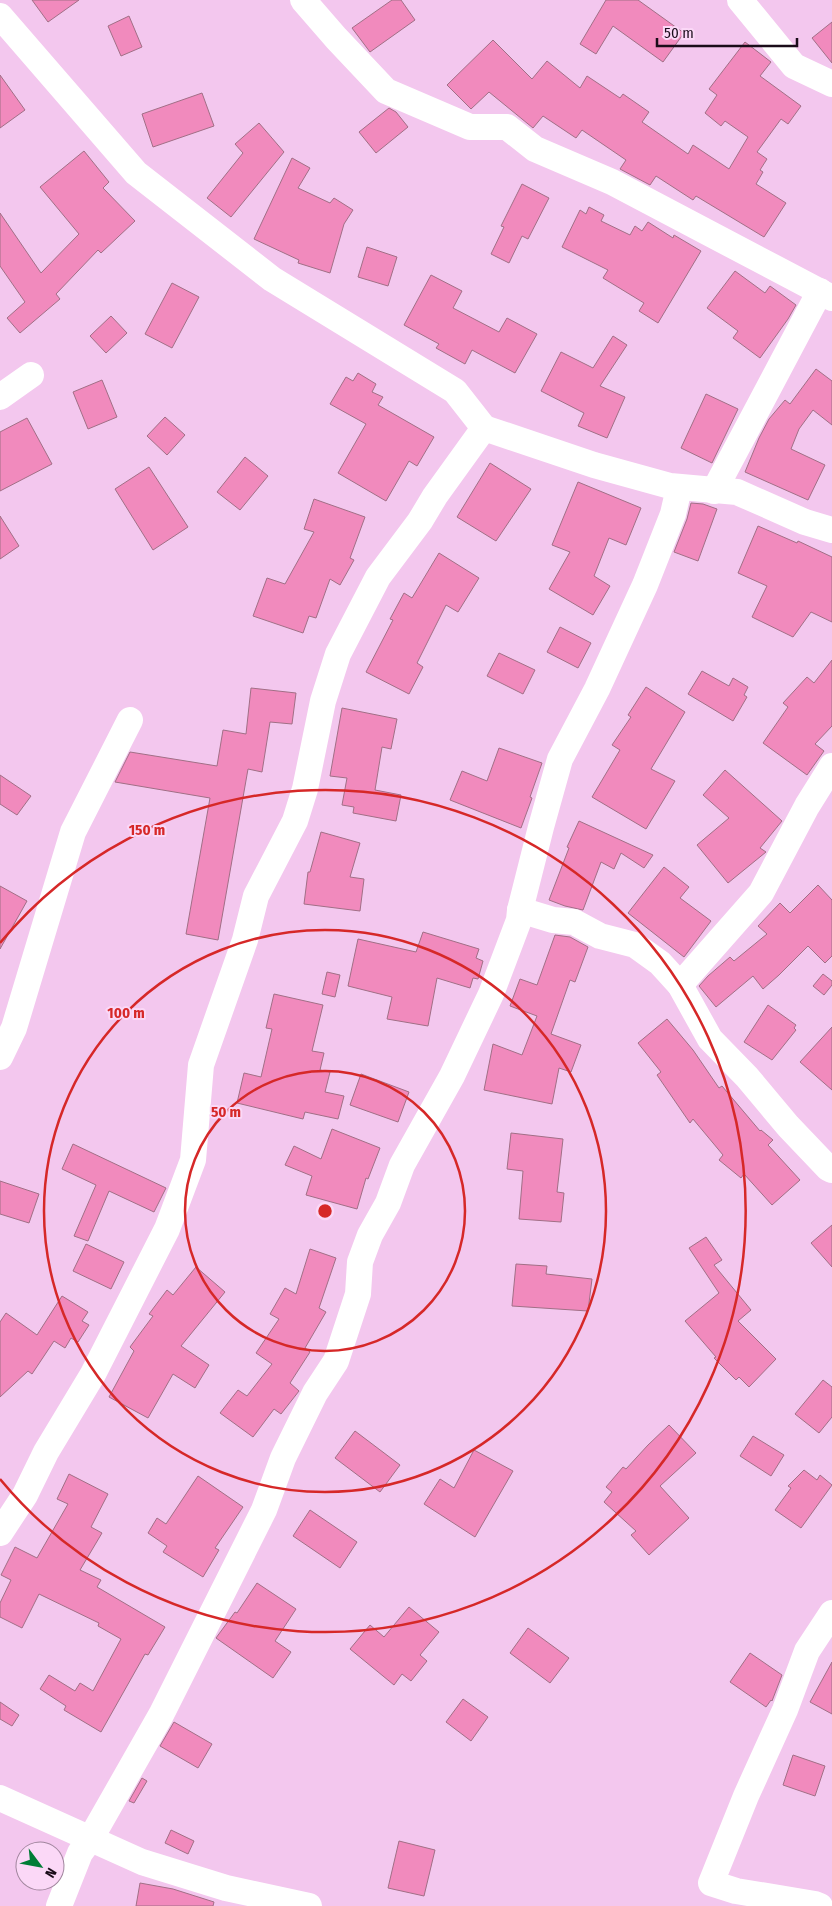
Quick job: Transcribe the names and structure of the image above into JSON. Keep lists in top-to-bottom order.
{
  "scale_bar": "50 m",
  "north": "bottom right",
  "rings": ["150 m", "100 m", "50 m"]
}
